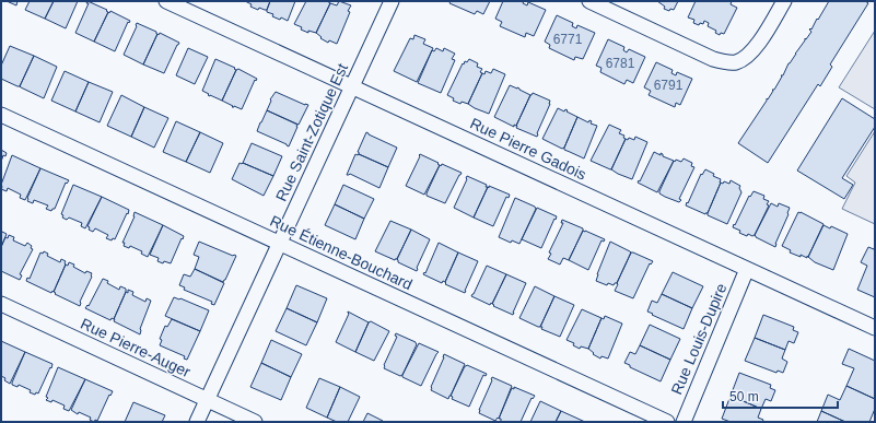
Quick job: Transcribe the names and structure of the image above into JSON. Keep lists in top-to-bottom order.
{
  "streets": {
    "street": [
      "Rue Saint-Zotique Est",
      "Rue Pierre Gadois",
      "Rue Étienne-Bouchard",
      "Rue Louis-Dupire",
      "Rue Pierre-Auger"
    ]
  },
  "crossings": [
    ["Rue Saint-Zotique Est", "Rue Pierre Gadois"],
    ["Rue Saint-Zotique Est", "Rue Étienne-Bouchard"],
    ["Rue Saint-Zotique Est", "Rue Pierre-Auger"],
    ["Rue Pierre Gadois", "Rue Louis-Dupire"]
  ],
  "house_numbers": ["6771", "6781", "6791"],
  "scale_bar": "50 m"
}
